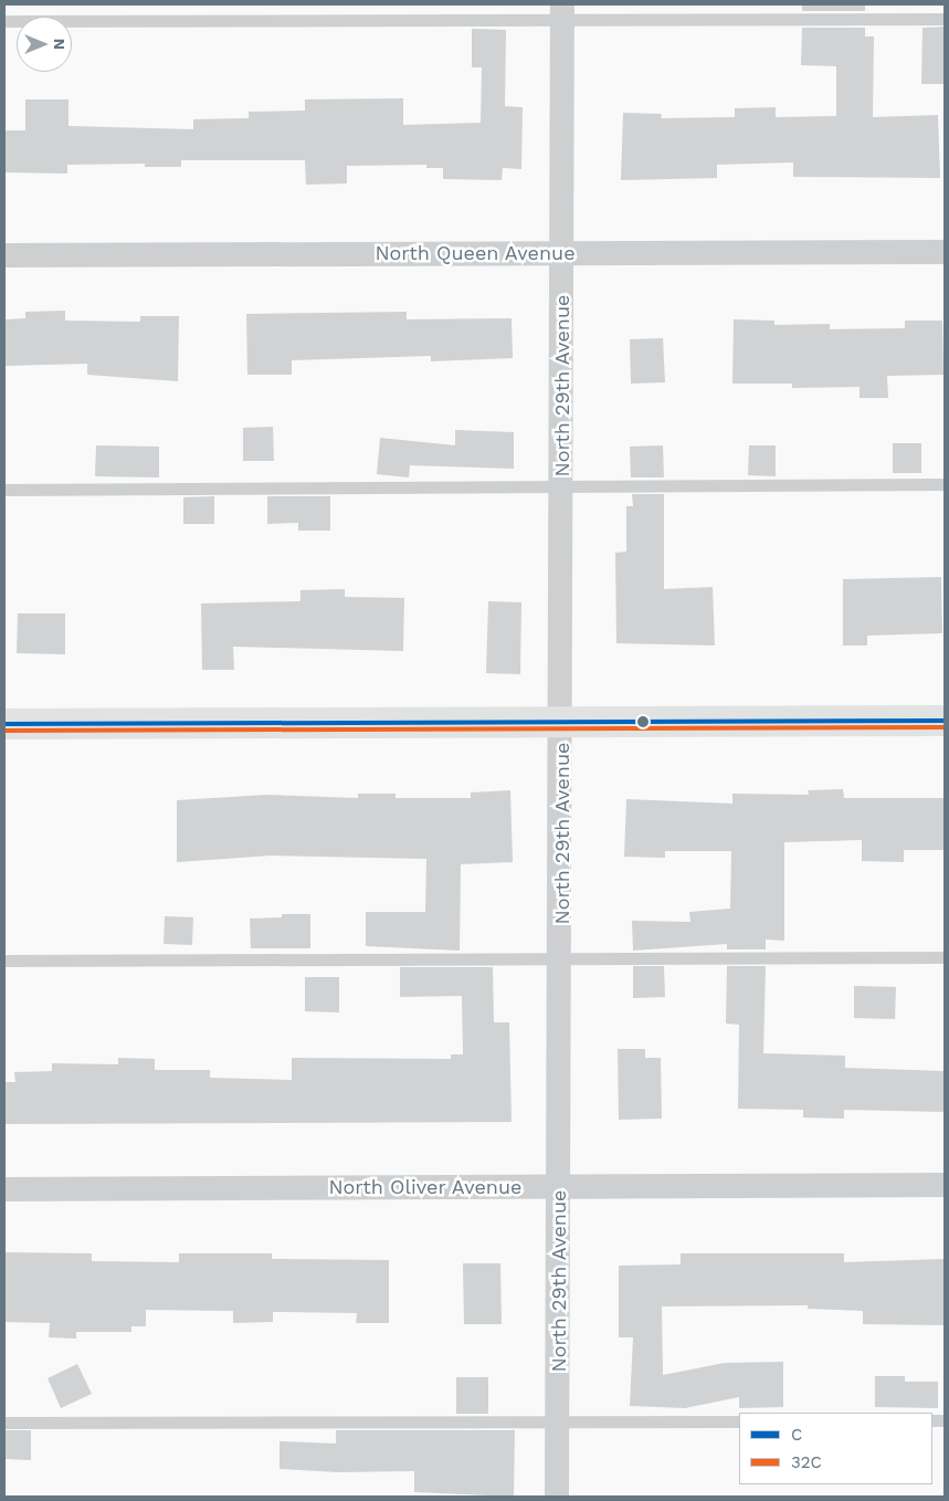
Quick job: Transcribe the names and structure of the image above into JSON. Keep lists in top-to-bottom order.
{
  "streets": {
    "street": ["North Queen Avenue", "North 29th Avenue", "North Oliver Avenue"]
  },
  "crossings": [
    ["North Queen Avenue", "North 29th Avenue"],
    ["North 29th Avenue", "North Oliver Avenue"]
  ],
  "lines": ["transit line C", "transit line 32C"],
  "legend": ["C", "32C"],
  "north": "right"
}
